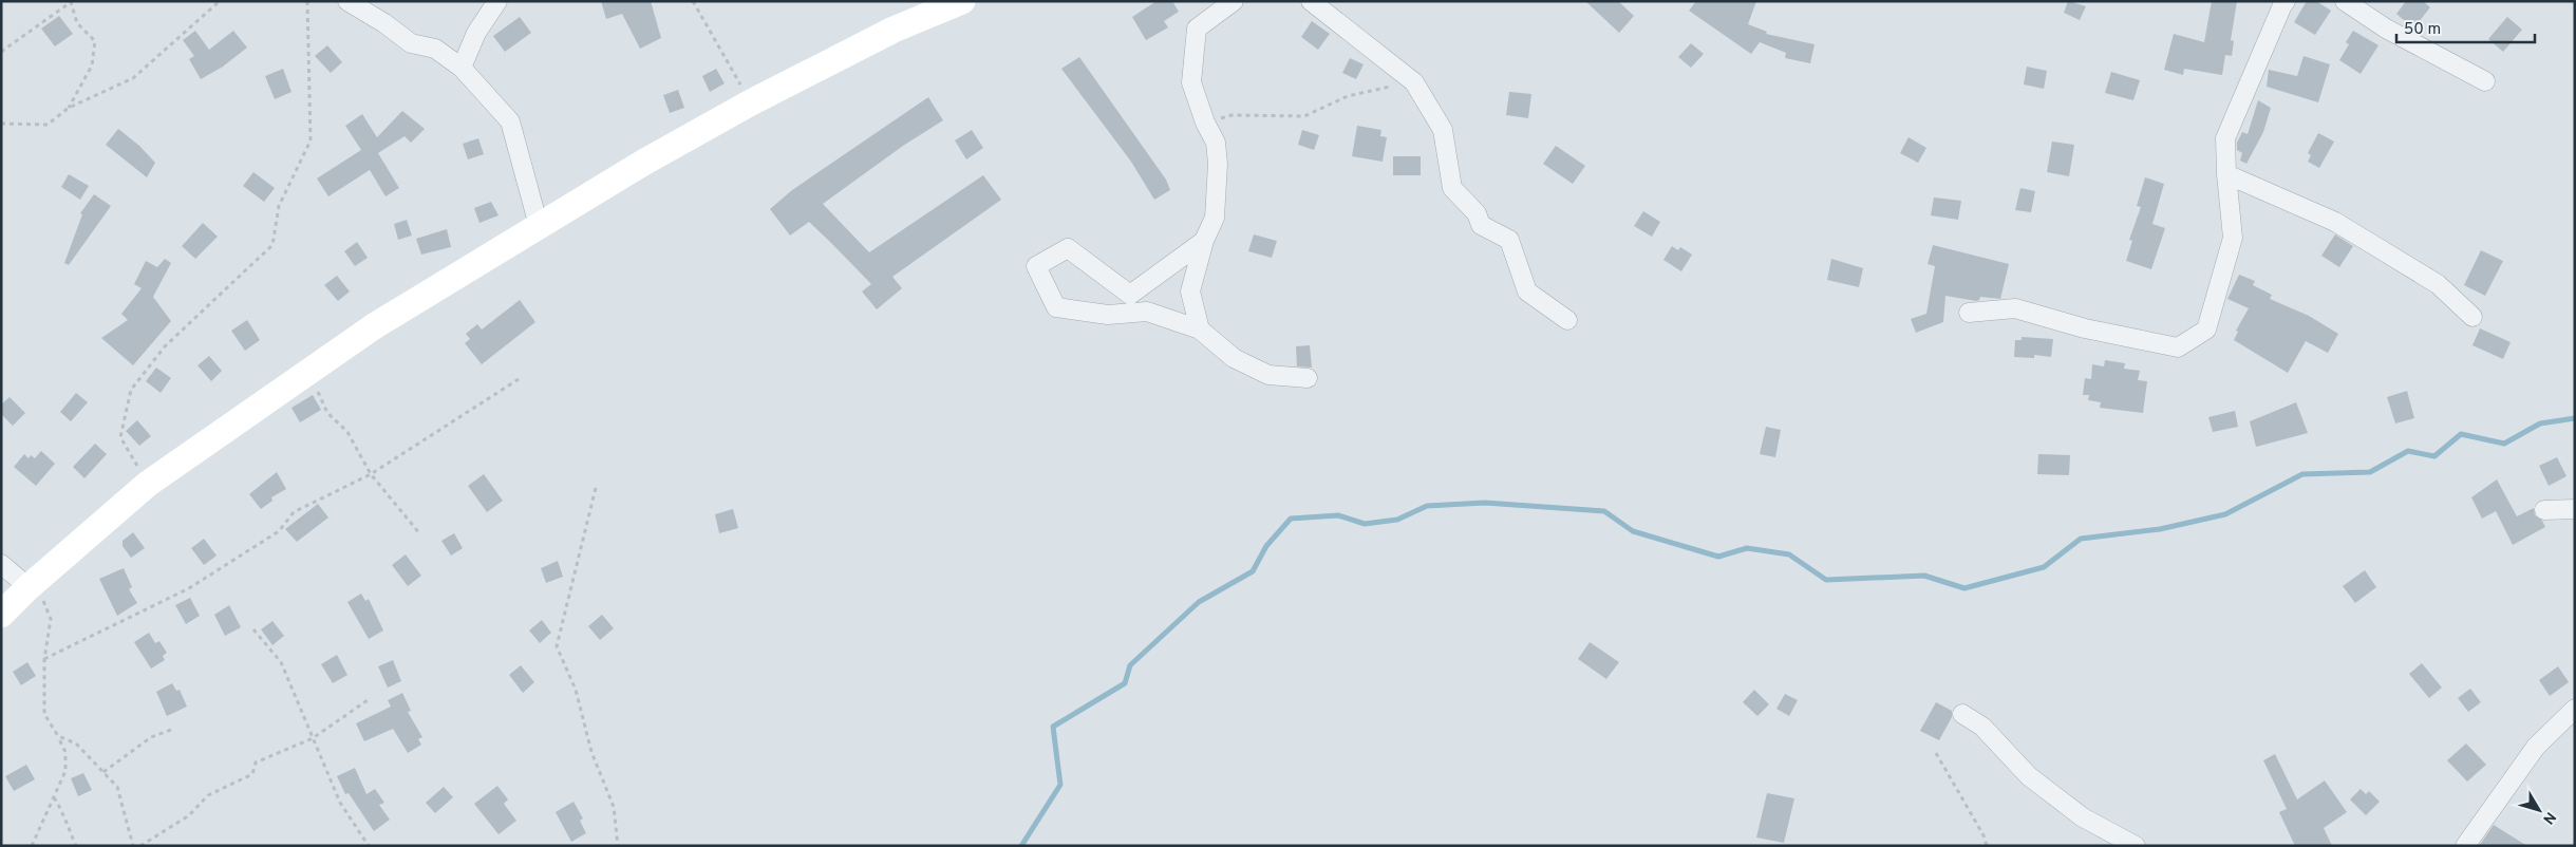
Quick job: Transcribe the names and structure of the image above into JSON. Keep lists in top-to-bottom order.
{
  "scale_bar": "50 m",
  "north": "bottom right"
}
